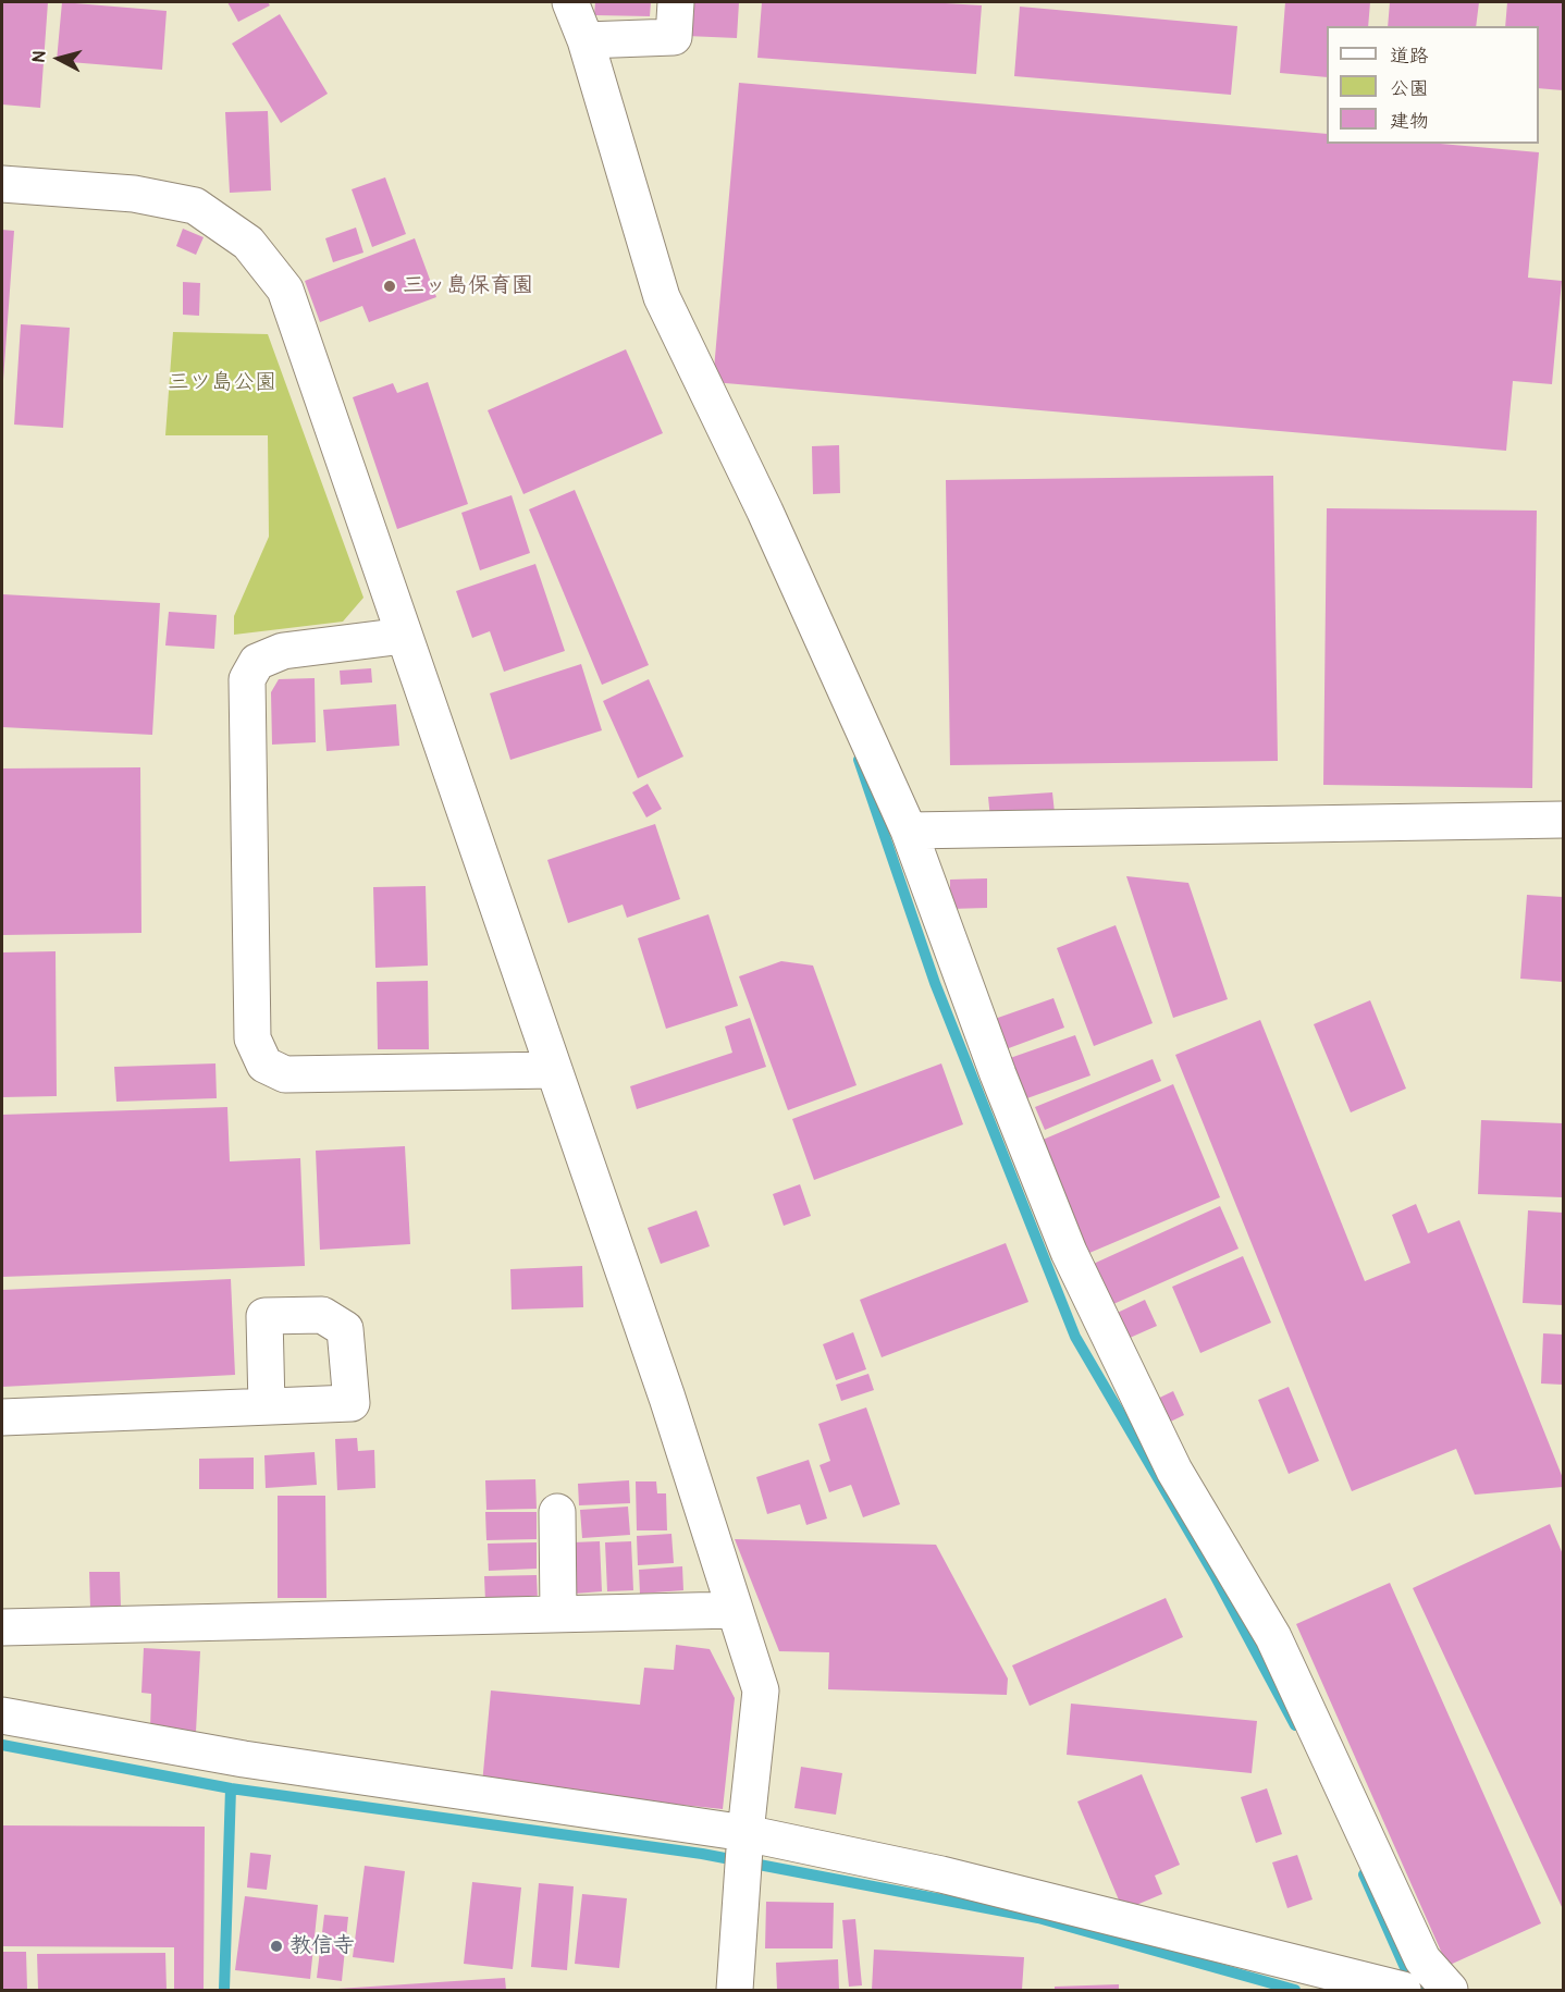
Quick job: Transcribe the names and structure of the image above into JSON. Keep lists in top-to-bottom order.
{
  "parks": ["三ツ島公園"],
  "places": ["三ッ島保育園", "教信寺"],
  "legend": ["道路", "公園", "建物"],
  "north": "left"
}
